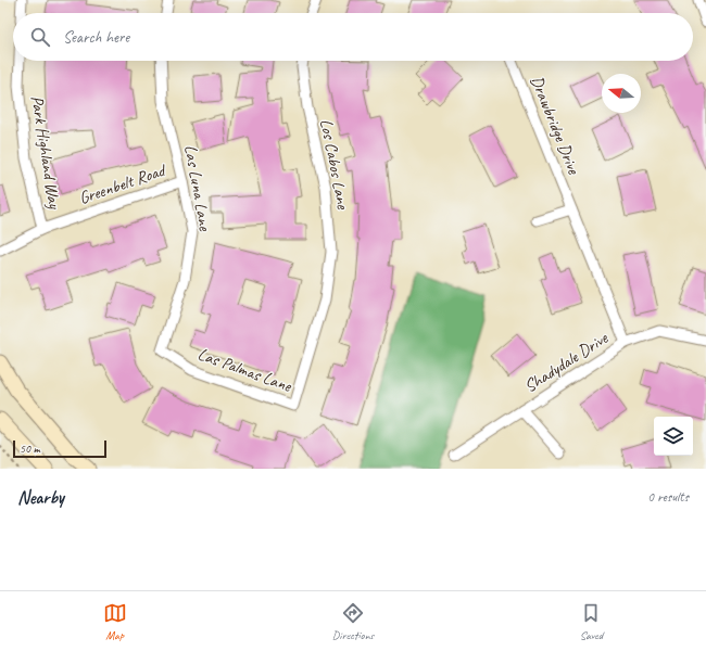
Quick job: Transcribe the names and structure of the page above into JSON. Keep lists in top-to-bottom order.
{
  "streets": {
    "street": [
      "Drawbridge Drive",
      "Park Highland Way",
      "Los Cabos Lane",
      "Greenbelt Road",
      "Las Luna Lane",
      "Shadydale Drive",
      "Las Palmas Lane"
    ]
  },
  "crossings": [
    ["Drawbridge Drive", "Shadydale Drive"],
    ["Park Highland Way", "Greenbelt Road"],
    ["Los Cabos Lane", "Las Palmas Lane"],
    ["Greenbelt Road", "Las Luna Lane"],
    ["Las Luna Lane", "Las Palmas Lane"]
  ],
  "scale_bar": "50 m",
  "north": "left",
  "page": {
    "search": "Search here",
    "scale": "50 m",
    "heading": ["Nearby", "0 results"],
    "nav": ["Map", "Directions", "Saved"]
  }
}
